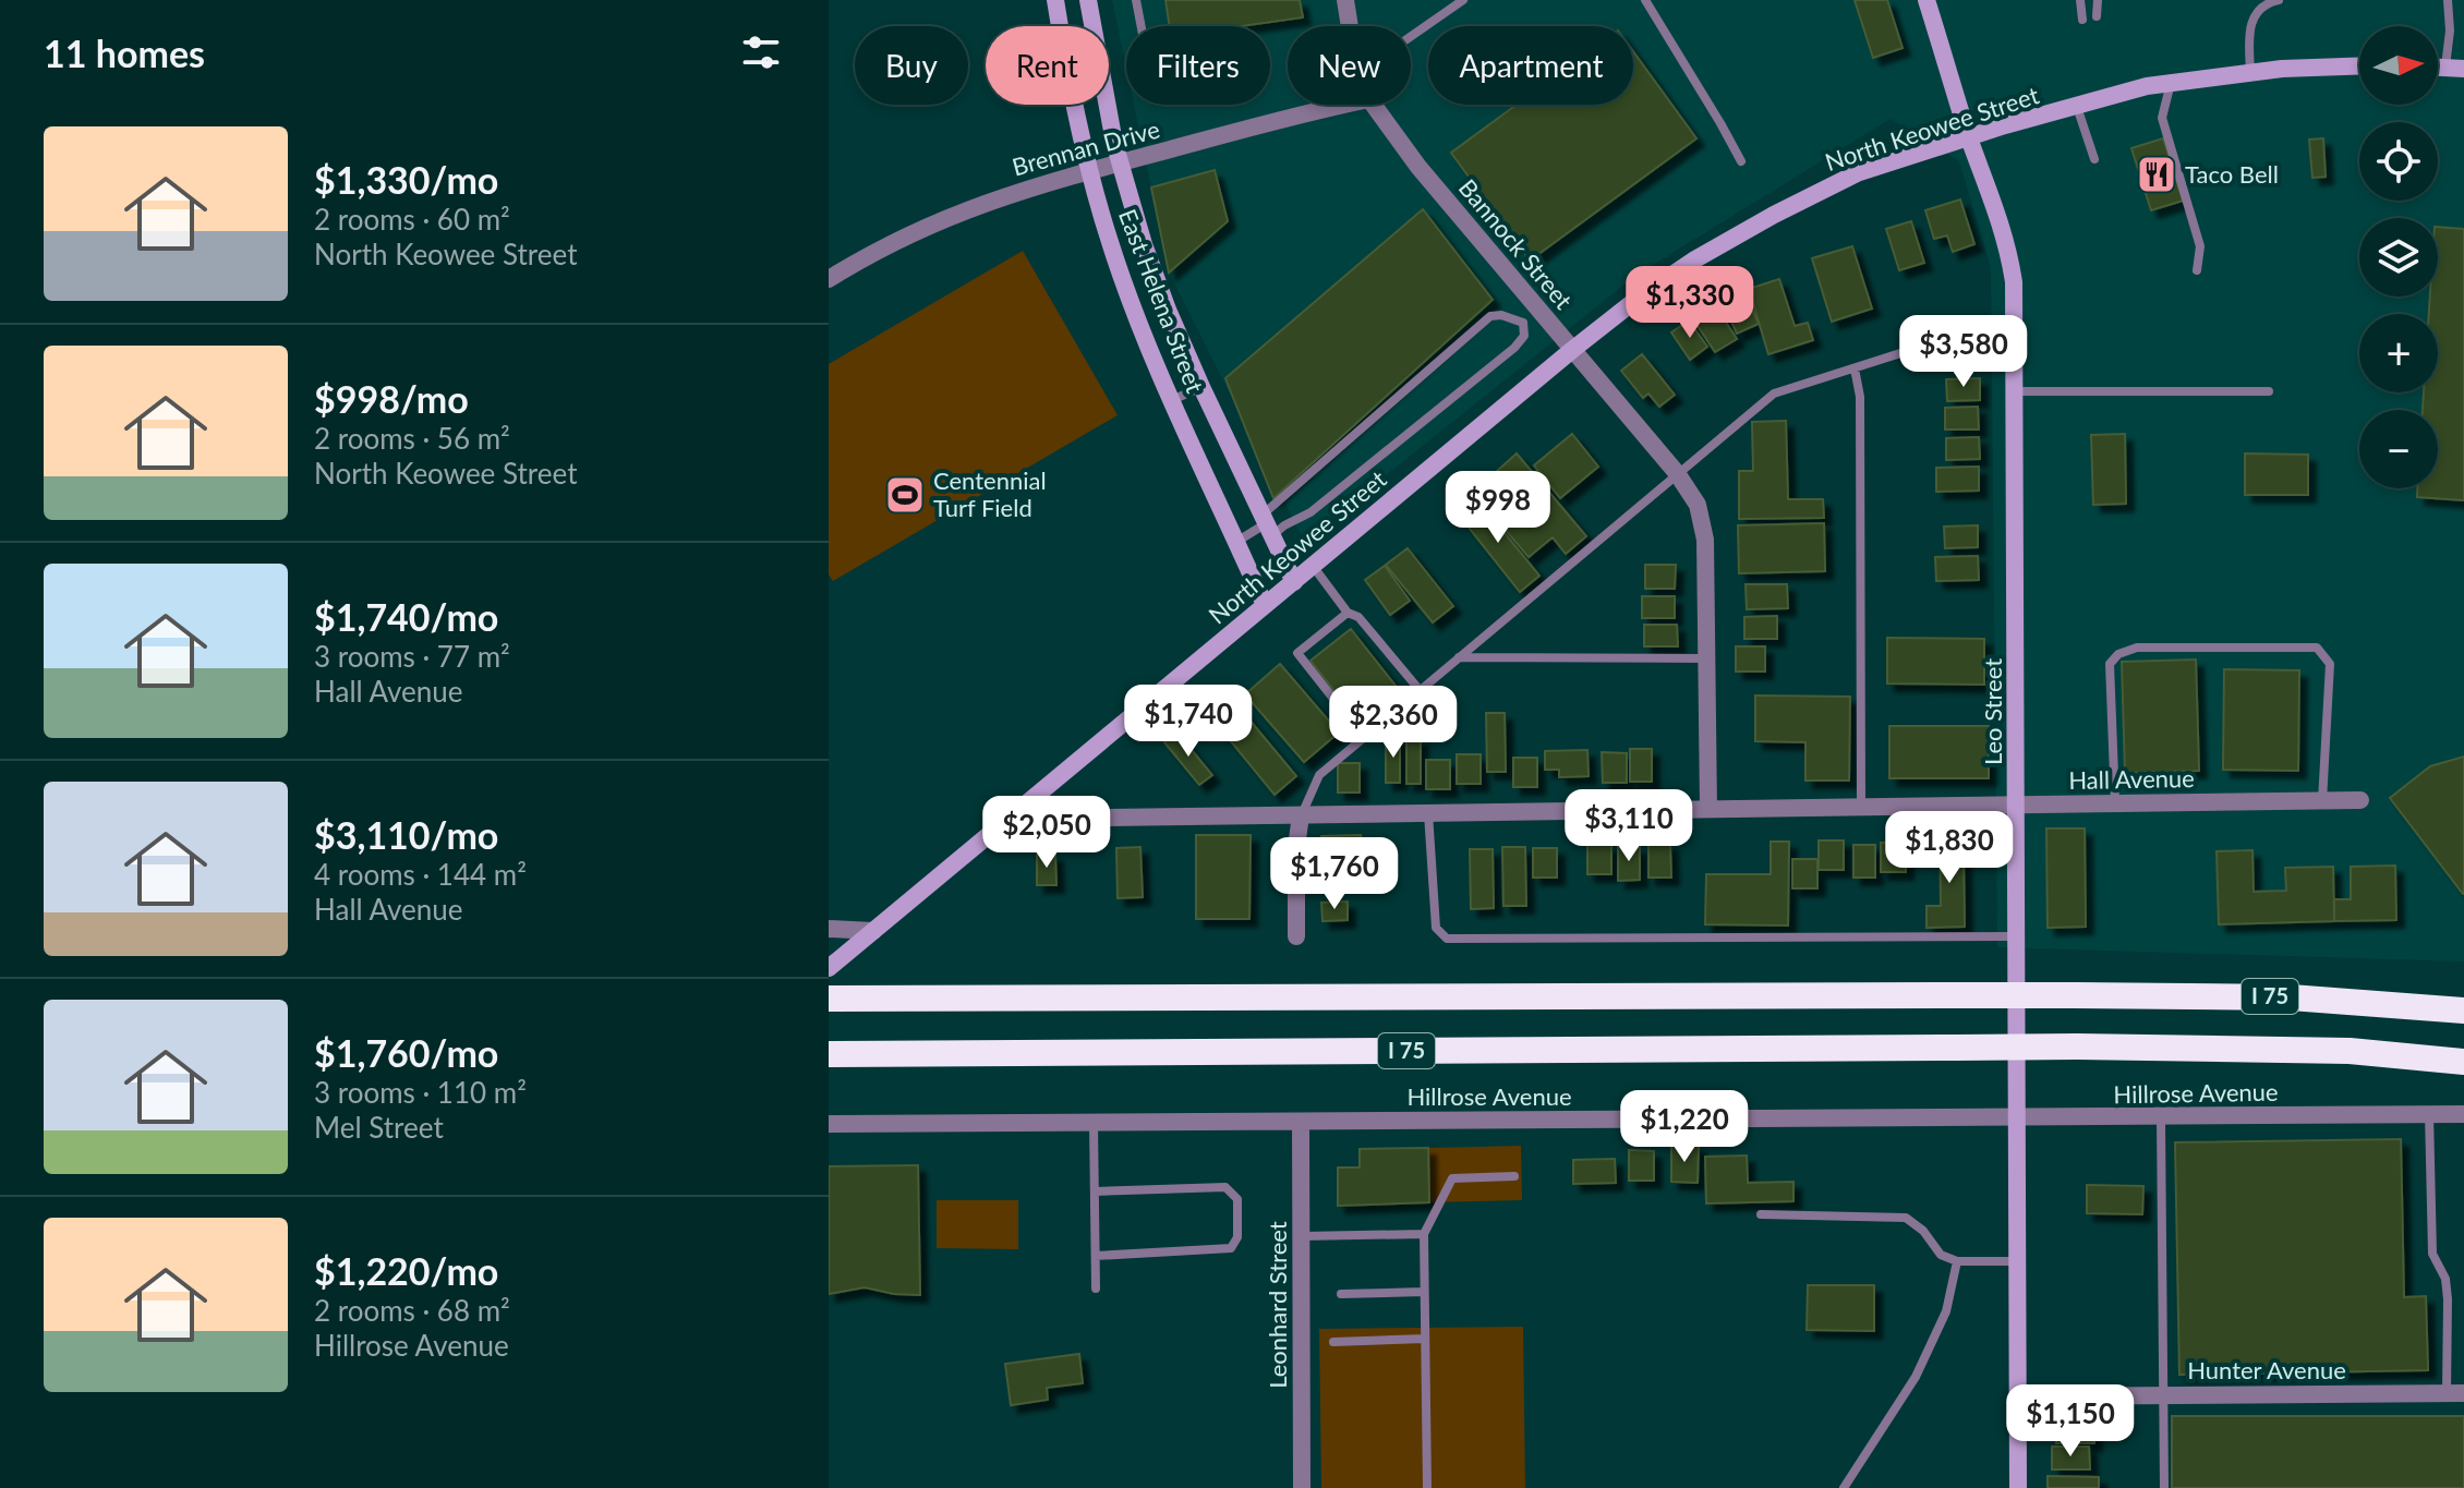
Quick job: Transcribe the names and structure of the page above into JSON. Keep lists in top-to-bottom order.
{
  "streets": {
    "highway": ["I 75"],
    "street": [
      "North Keowee Street",
      "Brennan Drive",
      "Bannock Street",
      "East Helena Street",
      "Leo Street",
      "Hall Avenue",
      "Hillrose Avenue",
      "Leonhard Street",
      "Hunter Avenue"
    ]
  },
  "crossings": [
    ["North Keowee Street", "Bannock Street"],
    ["North Keowee Street", "East Helena Street"],
    ["North Keowee Street", "Leo Street"],
    ["North Keowee Street", "Hall Avenue"],
    ["Brennan Drive", "East Helena Street"],
    ["Bannock Street", "Hall Avenue"],
    ["Leo Street", "Hall Avenue"],
    ["Leo Street", "Hillrose Avenue"],
    ["Leo Street", "Hunter Avenue"],
    ["Hillrose Avenue", "Leonhard Street"]
  ],
  "places": {
    "restaurant": ["Taco Bell"],
    "sports": ["Centennial Turf Field"]
  },
  "north": "right",
  "page": {
    "heading": "11 homes",
    "map_buttons": ["+", "−"],
    "chip": [
      "Buy",
      "Rent",
      "Filters",
      "New",
      "Apartment"
    ],
    "list": [
      {
        "name": "$1,330/mo",
        "note": "2 rooms · 60 m² · North Keowee Street"
      },
      {
        "name": "$998/mo",
        "note": "2 rooms · 56 m² · North Keowee Street"
      },
      {
        "name": "$1,740/mo",
        "note": "3 rooms · 77 m² · Hall Avenue"
      },
      {
        "name": "$3,110/mo",
        "note": "4 rooms · 144 m² · Hall Avenue"
      },
      {
        "name": "$1,760/mo",
        "note": "3 rooms · 110 m² · Mel Street"
      },
      {
        "name": "$1,220/mo",
        "note": "2 rooms · 68 m² · Hillrose Avenue"
      }
    ],
    "price": [
      "$1,330",
      "$3,580",
      "$998",
      "$1,740",
      "$2,360",
      "$3,110",
      "$2,050",
      "$1,830",
      "$1,760",
      "$1,220",
      "$1,150"
    ]
  }
}
